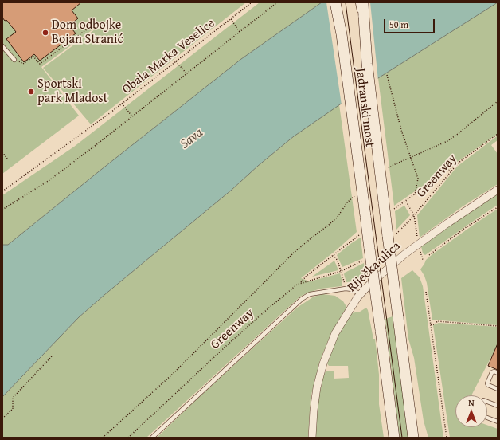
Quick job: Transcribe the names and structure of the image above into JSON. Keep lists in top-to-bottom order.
{
  "streets": {
    "main road": ["Jadranski most"],
    "street": ["Riječka ulica"],
    "path": ["Obala Marka Veselice", "Greenway"]
  },
  "crossings": [
    ["Jadranski most", "Greenway"]
  ],
  "water": ["Sava"],
  "places": ["Dom odbojke Bojan Stranić", "Sportski park Mladost"],
  "scale_bar": "50 m",
  "north": "top"
}
